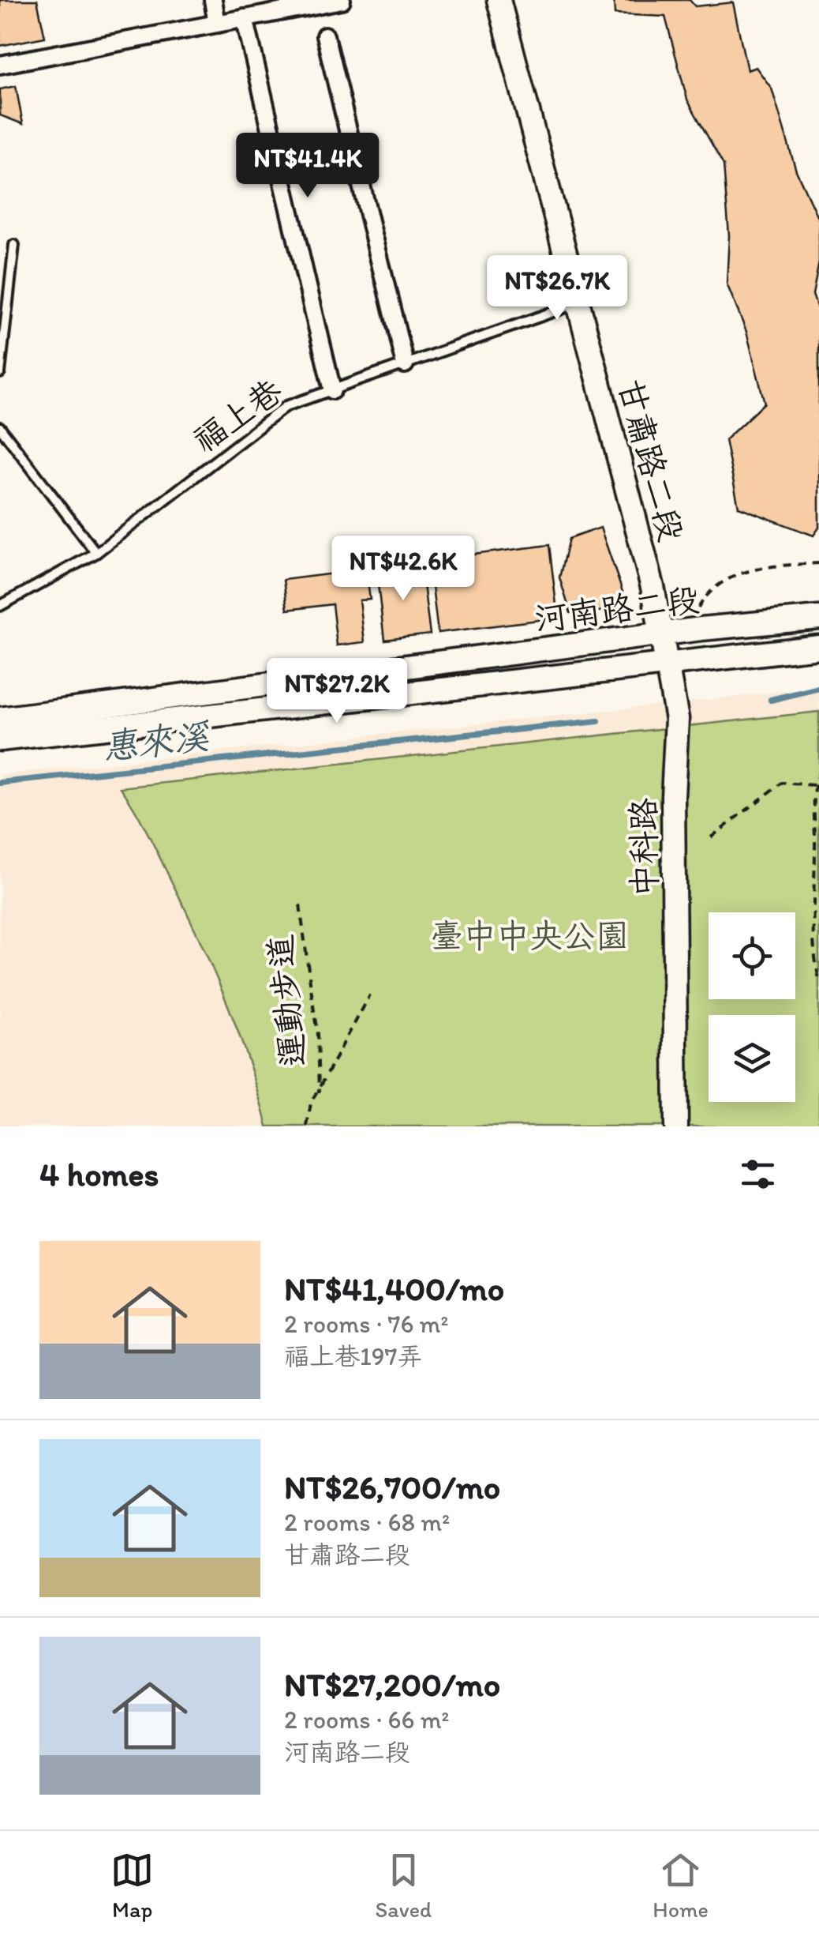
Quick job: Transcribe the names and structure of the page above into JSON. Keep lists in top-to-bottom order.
{
  "streets": {
    "street": ["甘肅路二段", "河南路二段", "中科路"],
    "lane": ["福上巷"],
    "path": ["運動步道"]
  },
  "crossings": [
    ["福上巷", "甘肅路二段"],
    ["甘肅路二段", "河南路二段"],
    ["甘肅路二段", "中科路"],
    ["河南路二段", "中科路"]
  ],
  "water": ["惠來溪"],
  "parks": ["臺中中央公園"],
  "page": {
    "price": [
      "NT$41.4K",
      "NT$26.7K",
      "NT$42.6K",
      "NT$27.2K"
    ],
    "heading": "4 homes",
    "list": [
      {
        "name": "NT$41,400/mo",
        "note": "2 rooms · 76 m² · 福上巷197弄"
      },
      {
        "name": "NT$26,700/mo",
        "note": "2 rooms · 68 m² · 甘肅路二段"
      },
      {
        "name": "NT$27,200/mo",
        "note": "2 rooms · 66 m² · 河南路二段"
      }
    ],
    "tabs": ["Map", "Saved", "Home"]
  }
}
